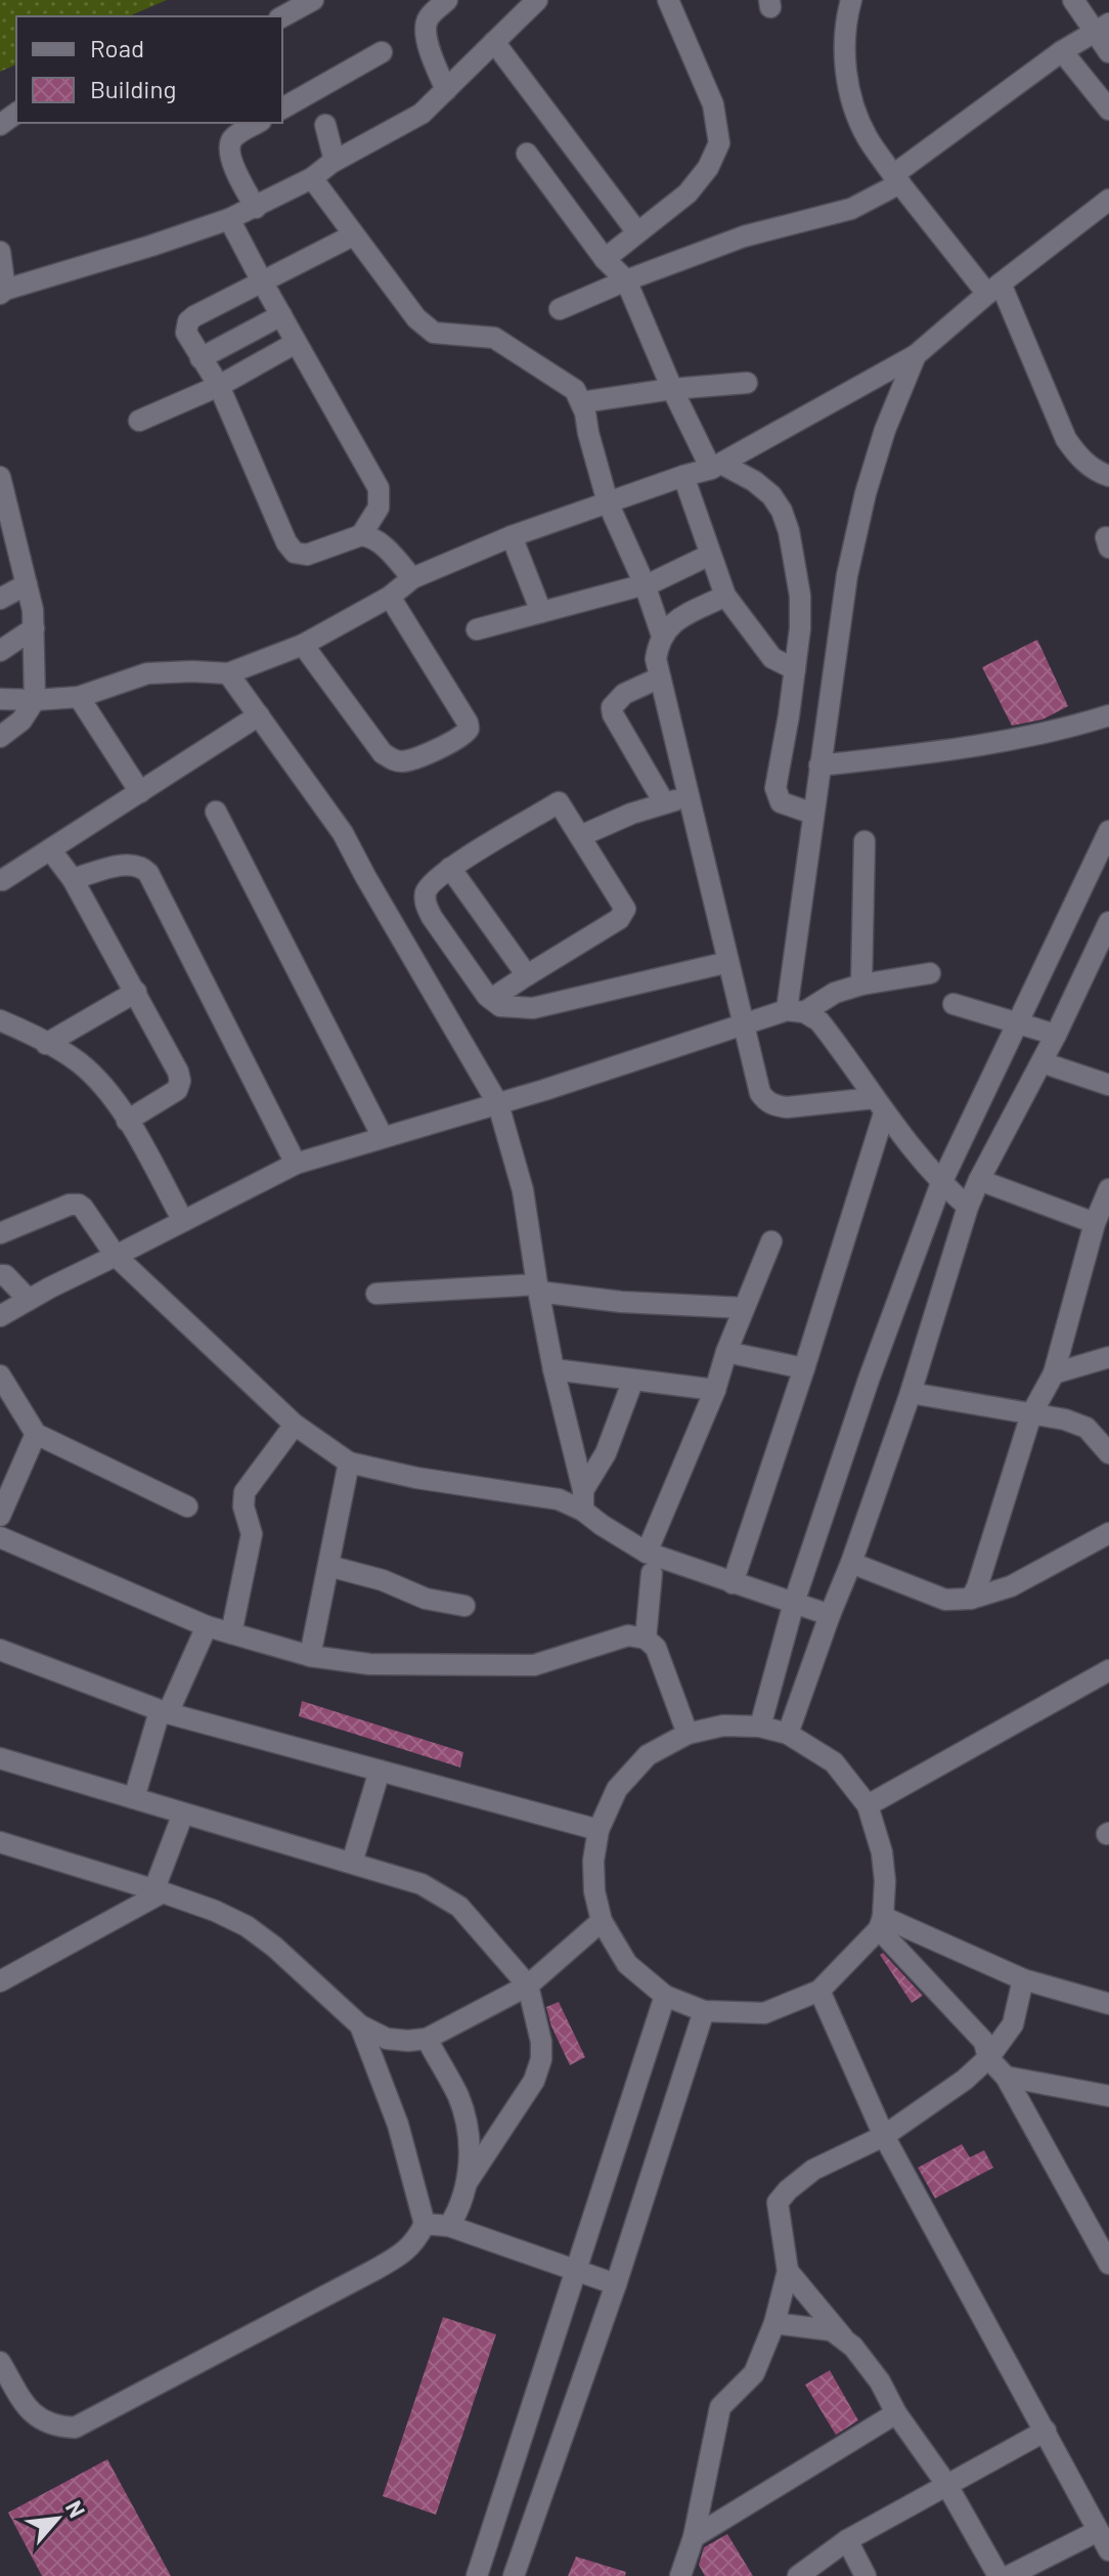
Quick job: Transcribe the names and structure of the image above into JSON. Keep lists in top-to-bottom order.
{
  "legend": ["Road", "Building"],
  "north": "top right"
}
